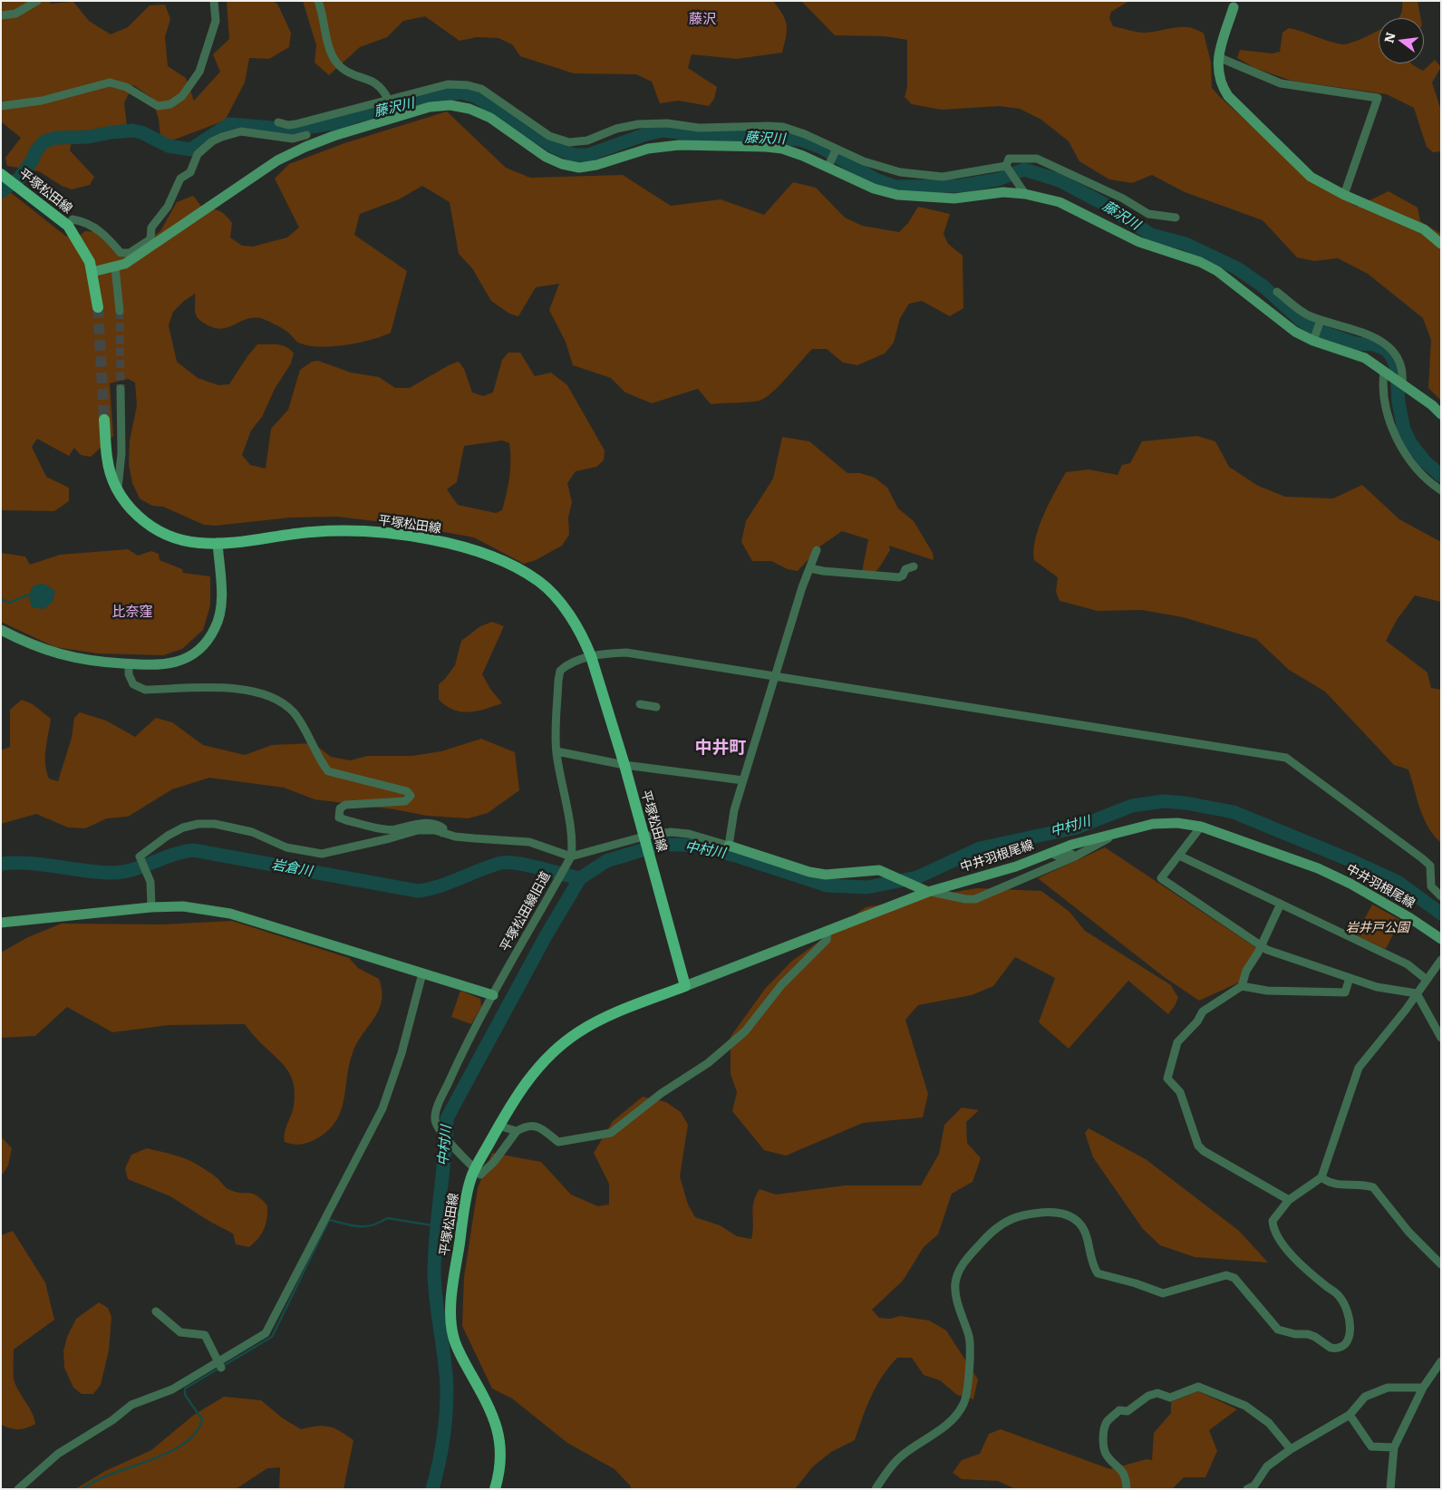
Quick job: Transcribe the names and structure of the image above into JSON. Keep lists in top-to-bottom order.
{
  "streets": {
    "main road": ["平塚松田線"],
    "street": ["中井羽根尾線", "平塚松田線旧道"]
  },
  "crossings": [
    ["平塚松田線", "中井羽根尾線"],
    ["平塚松田線", "平塚松田線旧道"]
  ],
  "districts": ["藤沢", "比奈窪", "中井町"],
  "water": ["藤沢川", "中村川", "岩倉川"],
  "parks": ["岩井戸公園"],
  "north": "left"
}
